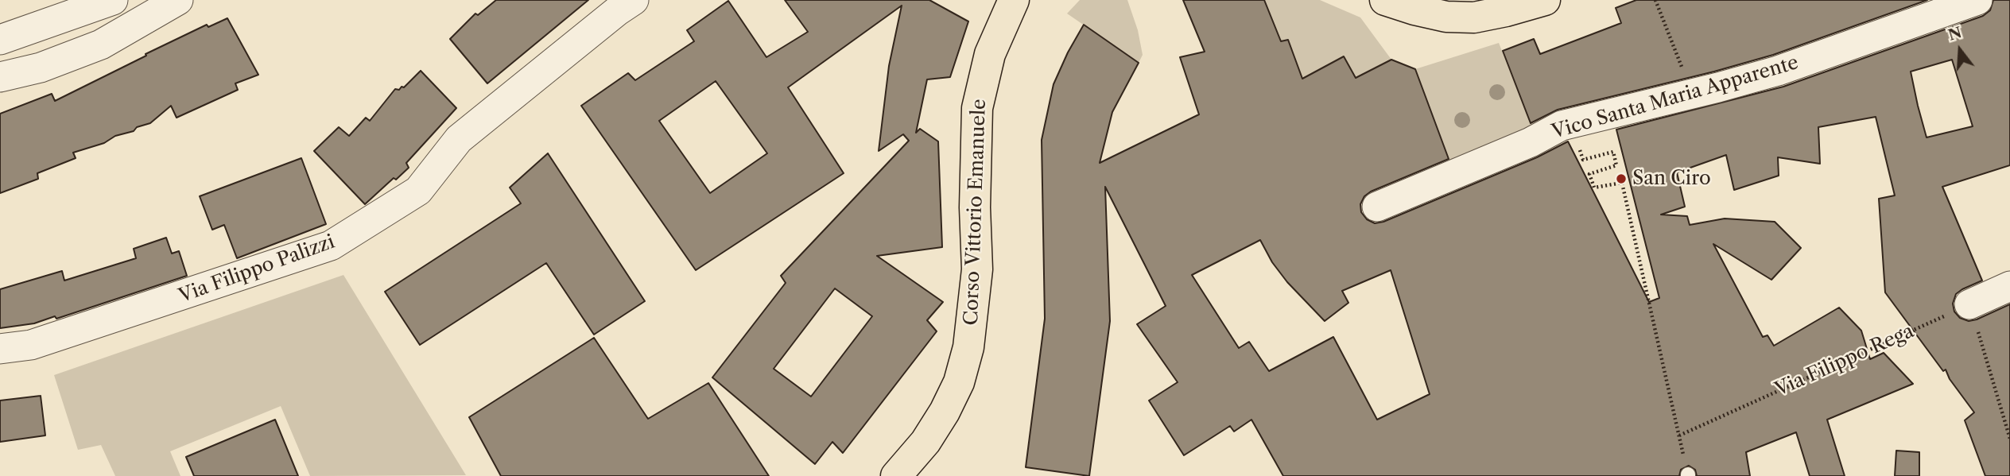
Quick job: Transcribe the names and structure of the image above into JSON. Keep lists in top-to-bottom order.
{
  "streets": {
    "main road": ["Corso Vittorio Emanuele"],
    "street": ["Vico Santa Maria Apparente", "Via Filippo Palizzi"],
    "path": ["Via Filippo Rega"]
  },
  "places": ["San Ciro"],
  "north": "top"
}
